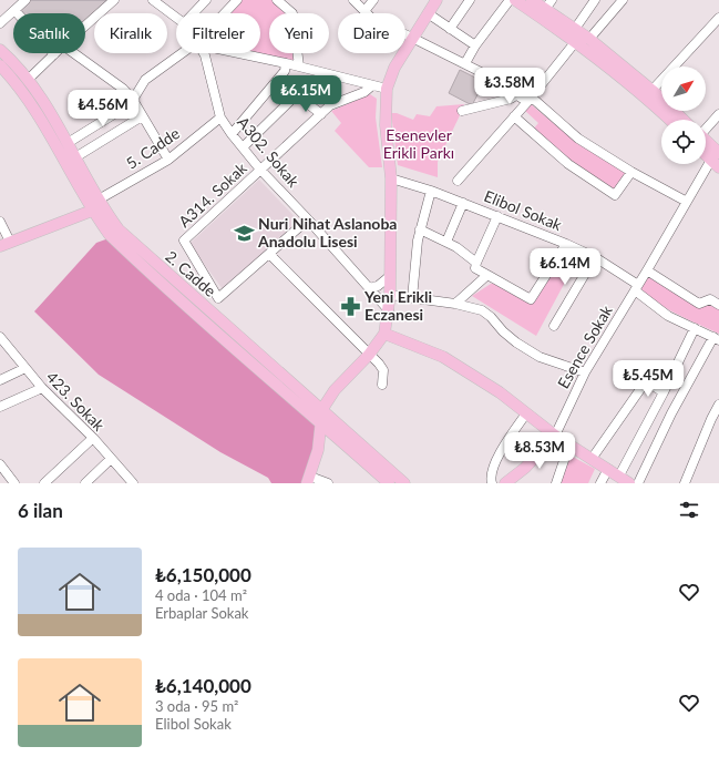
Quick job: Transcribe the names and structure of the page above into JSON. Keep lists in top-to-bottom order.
{
  "streets": {
    "main road": ["2. Cadde"],
    "street": [
      "5. Cadde",
      "A302. Sokak",
      "A314. Sokak",
      "Elibol Sokak",
      "Esence Sokak",
      "423. Sokak"
    ]
  },
  "crossings": [
    ["5. Cadde", "A302. Sokak"],
    ["5. Cadde", "2. Cadde"],
    ["A302. Sokak", "A314. Sokak"],
    ["Elibol Sokak", "Esence Sokak"]
  ],
  "parks": ["Esenevler Erikli Parkı"],
  "places": {
    "school or university": ["Nuri Nihat Aslanoba Anadolu Lisesi"],
    "pharmacy": ["Yeni Erikli Eczanesi"]
  },
  "north": "top right",
  "page": {
    "chip": [
      "Satılık",
      "Kiralık",
      "Filtreler",
      "Yeni",
      "Daire"
    ],
    "price": [
      "₺3.58M",
      "₺6.15M",
      "₺4.56M",
      "₺6.14M",
      "₺5.45M",
      "₺8.53M"
    ],
    "heading": "6 ilan",
    "list": [
      {
        "name": "₺6,150,000",
        "note": "4 oda · 104 m² · Erbaplar Sokak"
      },
      {
        "name": "₺6,140,000",
        "note": "3 oda · 95 m² · Elibol Sokak"
      }
    ]
  }
}
